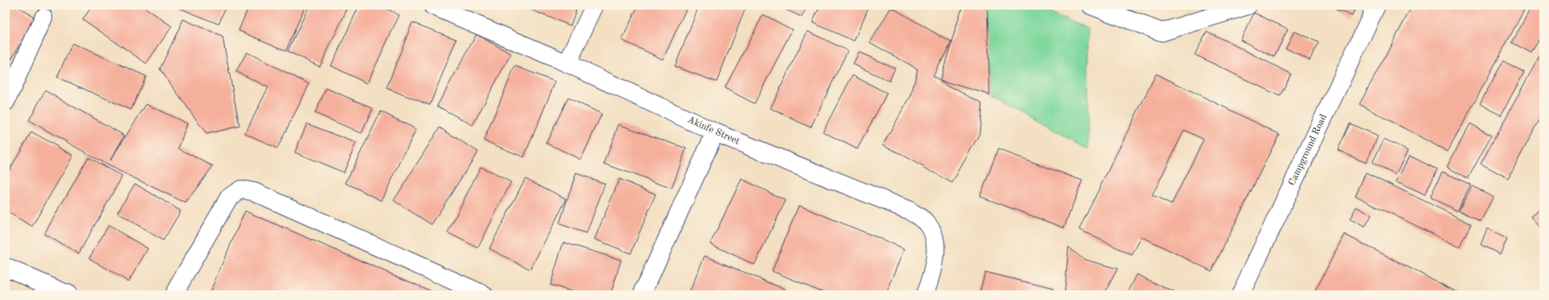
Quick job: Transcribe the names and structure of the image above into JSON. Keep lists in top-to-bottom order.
{
  "streets": {
    "street": ["Akinfe Street", "Campground Road"]
  }
}
